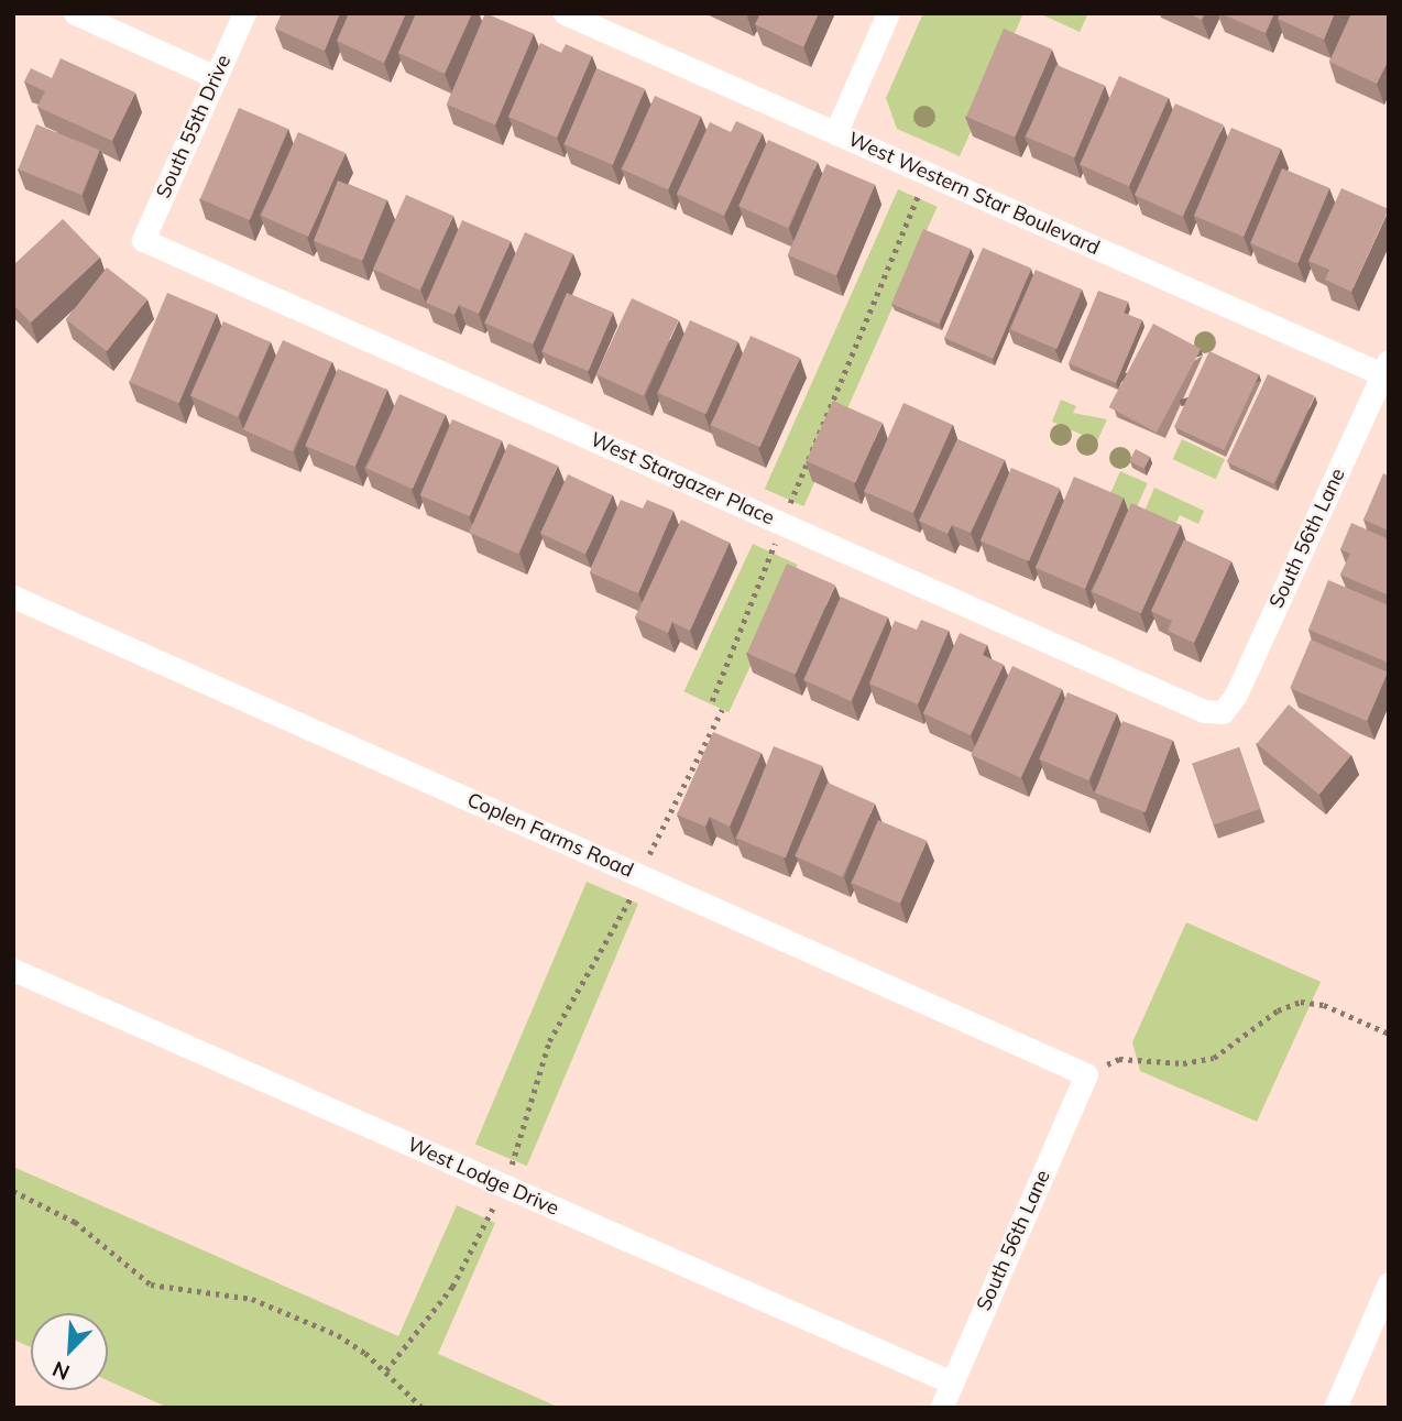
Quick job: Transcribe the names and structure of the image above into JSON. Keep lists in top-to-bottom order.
{
  "streets": {
    "street": [
      "South 55th Drive",
      "West Western Star Boulevard",
      "West Stargazer Place",
      "South 56th Lane",
      "Coplen Farms Road",
      "West Lodge Drive"
    ]
  },
  "crossings": [
    ["South 55th Drive", "West Stargazer Place"],
    ["West Western Star Boulevard", "South 56th Lane"],
    ["West Stargazer Place", "South 56th Lane"],
    ["South 56th Lane", "Coplen Farms Road"],
    ["South 56th Lane", "West Lodge Drive"]
  ],
  "north": "bottom left"
}
